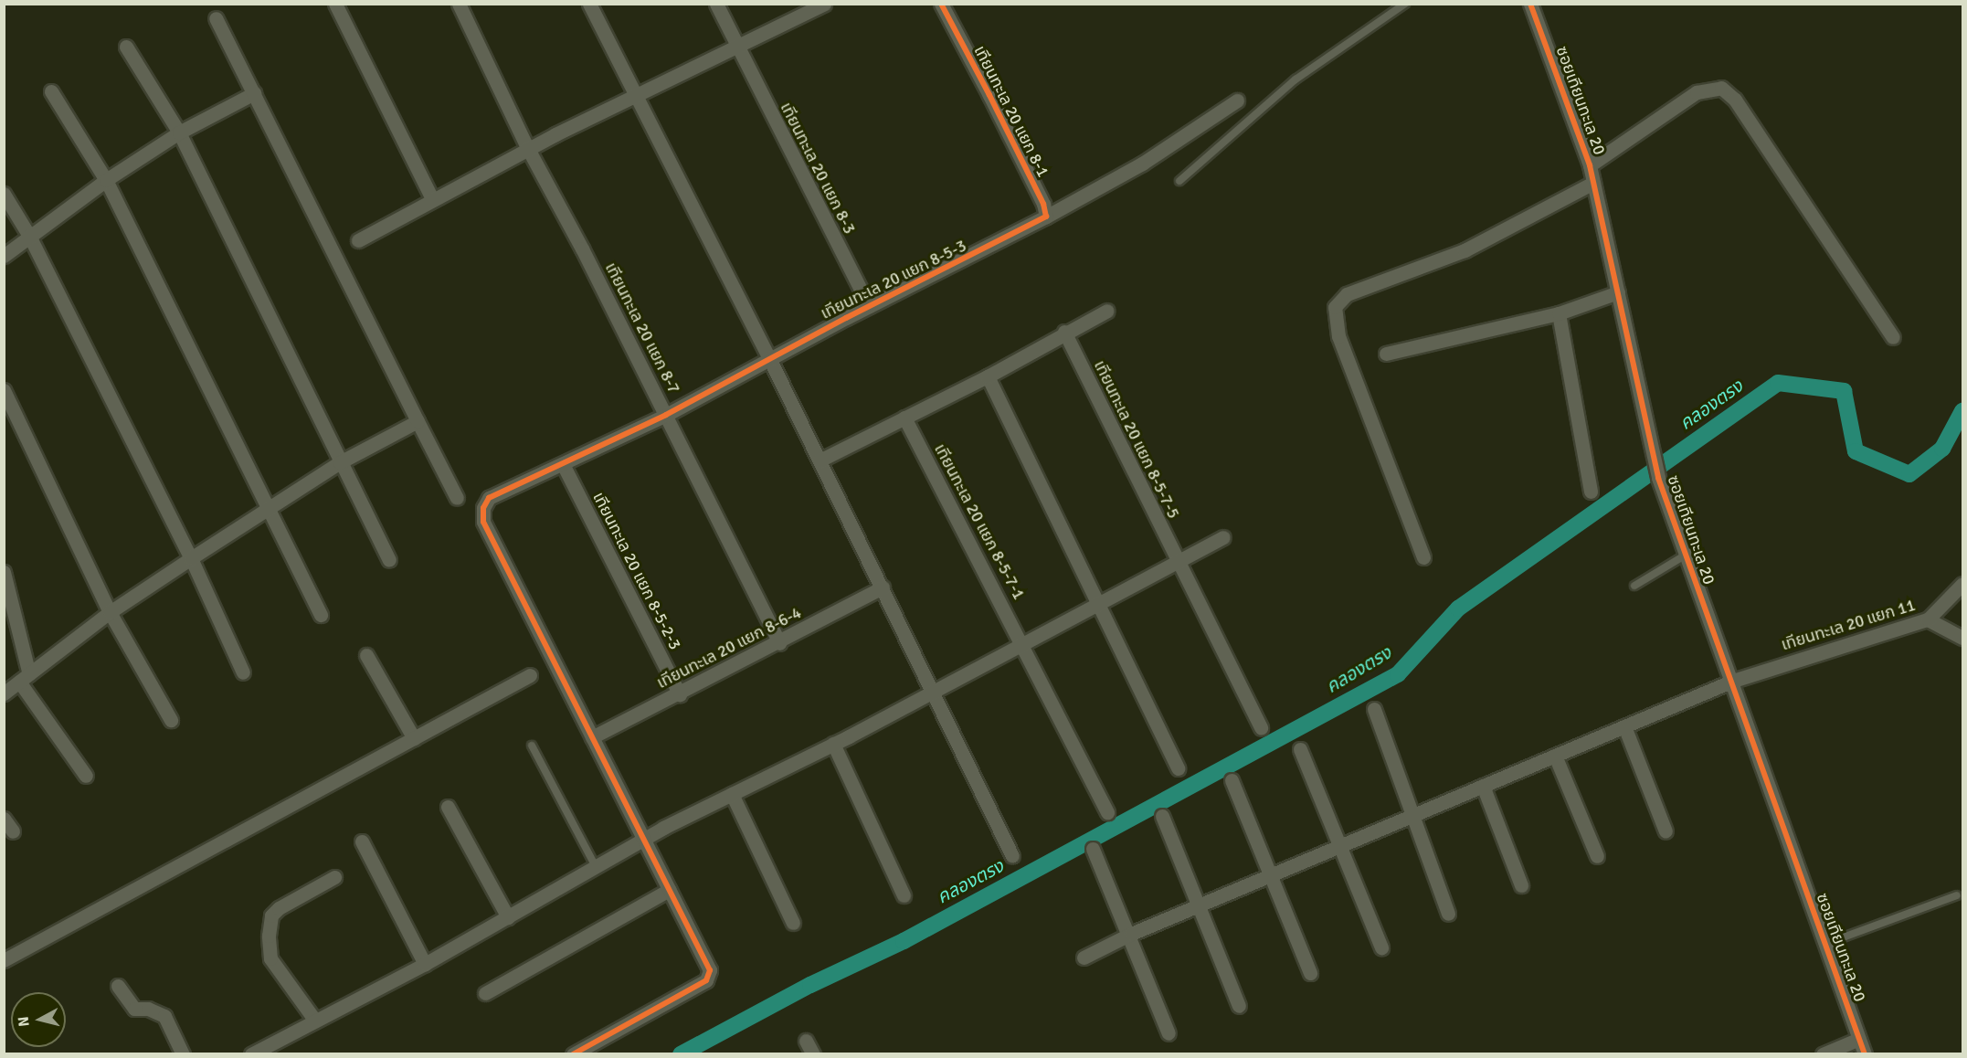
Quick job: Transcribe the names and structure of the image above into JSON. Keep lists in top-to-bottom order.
{
  "streets": {
    "street": [
      "ซอยเทียนทะเล 20",
      "เทียนทะเล 20 แยก 8-1",
      "เทียนทะเล 20 แยก 8-3",
      "เทียนทะเล 20 แยก 8-5-3",
      "เทียนทะเล 20 แยก 8-7",
      "เทียนทะเล 20 แยก 8-5-7-5",
      "เทียนทะเล 20 แยก 8-5-7-1",
      "เทียนทะเล 20 แยก 8-5-2-3",
      "เทียนทะเล 20 แยก 11",
      "เทียนทะเล 20 แยก 8-6-4"
    ]
  },
  "crossings": [
    ["ซอยเทียนทะเล 20", "เทียนทะเล 20 แยก 11"],
    ["เทียนทะเล 20 แยก 8-1", "เทียนทะเล 20 แยก 8-5-3"],
    ["เทียนทะเล 20 แยก 8-3", "เทียนทะเล 20 แยก 8-5-3"],
    ["เทียนทะเล 20 แยก 8-5-3", "เทียนทะเล 20 แยก 8-7"],
    ["เทียนทะเล 20 แยก 8-5-3", "เทียนทะเล 20 แยก 8-5-2-3"],
    ["เทียนทะเล 20 แยก 8-5-3", "เทียนทะเล 20 แยก 8-6-4"],
    ["เทียนทะเล 20 แยก 8-7", "เทียนทะเล 20 แยก 8-6-4"],
    ["เทียนทะเล 20 แยก 8-5-2-3", "เทียนทะเล 20 แยก 8-6-4"]
  ],
  "water": ["คลองตรง"],
  "north": "left"
}
